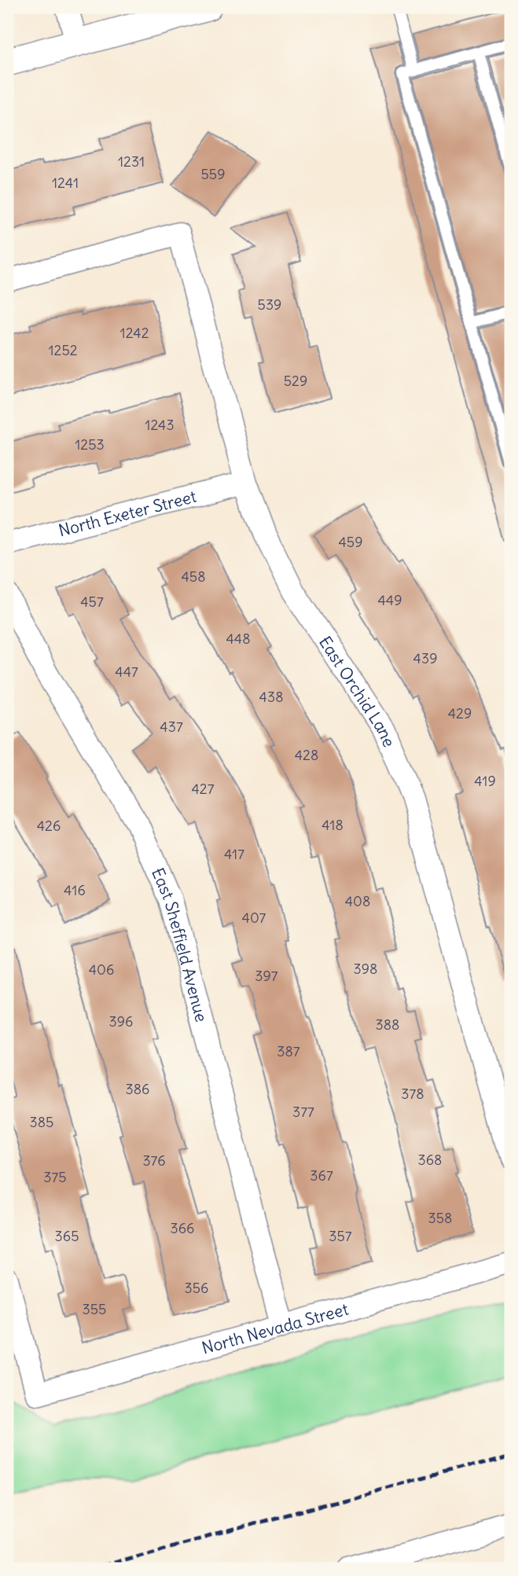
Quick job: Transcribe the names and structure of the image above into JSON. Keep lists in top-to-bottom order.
{
  "streets": {
    "street": [
      "North Exeter Street",
      "East Orchid Lane",
      "East Sheffield Avenue",
      "North Nevada Street"
    ]
  },
  "crossings": [
    ["North Exeter Street", "East Orchid Lane"],
    ["East Sheffield Avenue", "North Nevada Street"]
  ],
  "house_numbers": [
    "1231",
    "559",
    "1241",
    "539",
    "1242",
    "1252",
    "529",
    "1243",
    "1253",
    "459",
    "458",
    "449",
    "457",
    "448",
    "439",
    "447",
    "438",
    "429",
    "437",
    "428",
    "419",
    "427",
    "418",
    "426",
    "417",
    "416",
    "408",
    "407",
    "398",
    "406",
    "397",
    "396",
    "388",
    "387",
    "386",
    "378",
    "377",
    "385",
    "368",
    "376",
    "367",
    "375",
    "358",
    "366",
    "365",
    "357",
    "356",
    "355"
  ]
}
